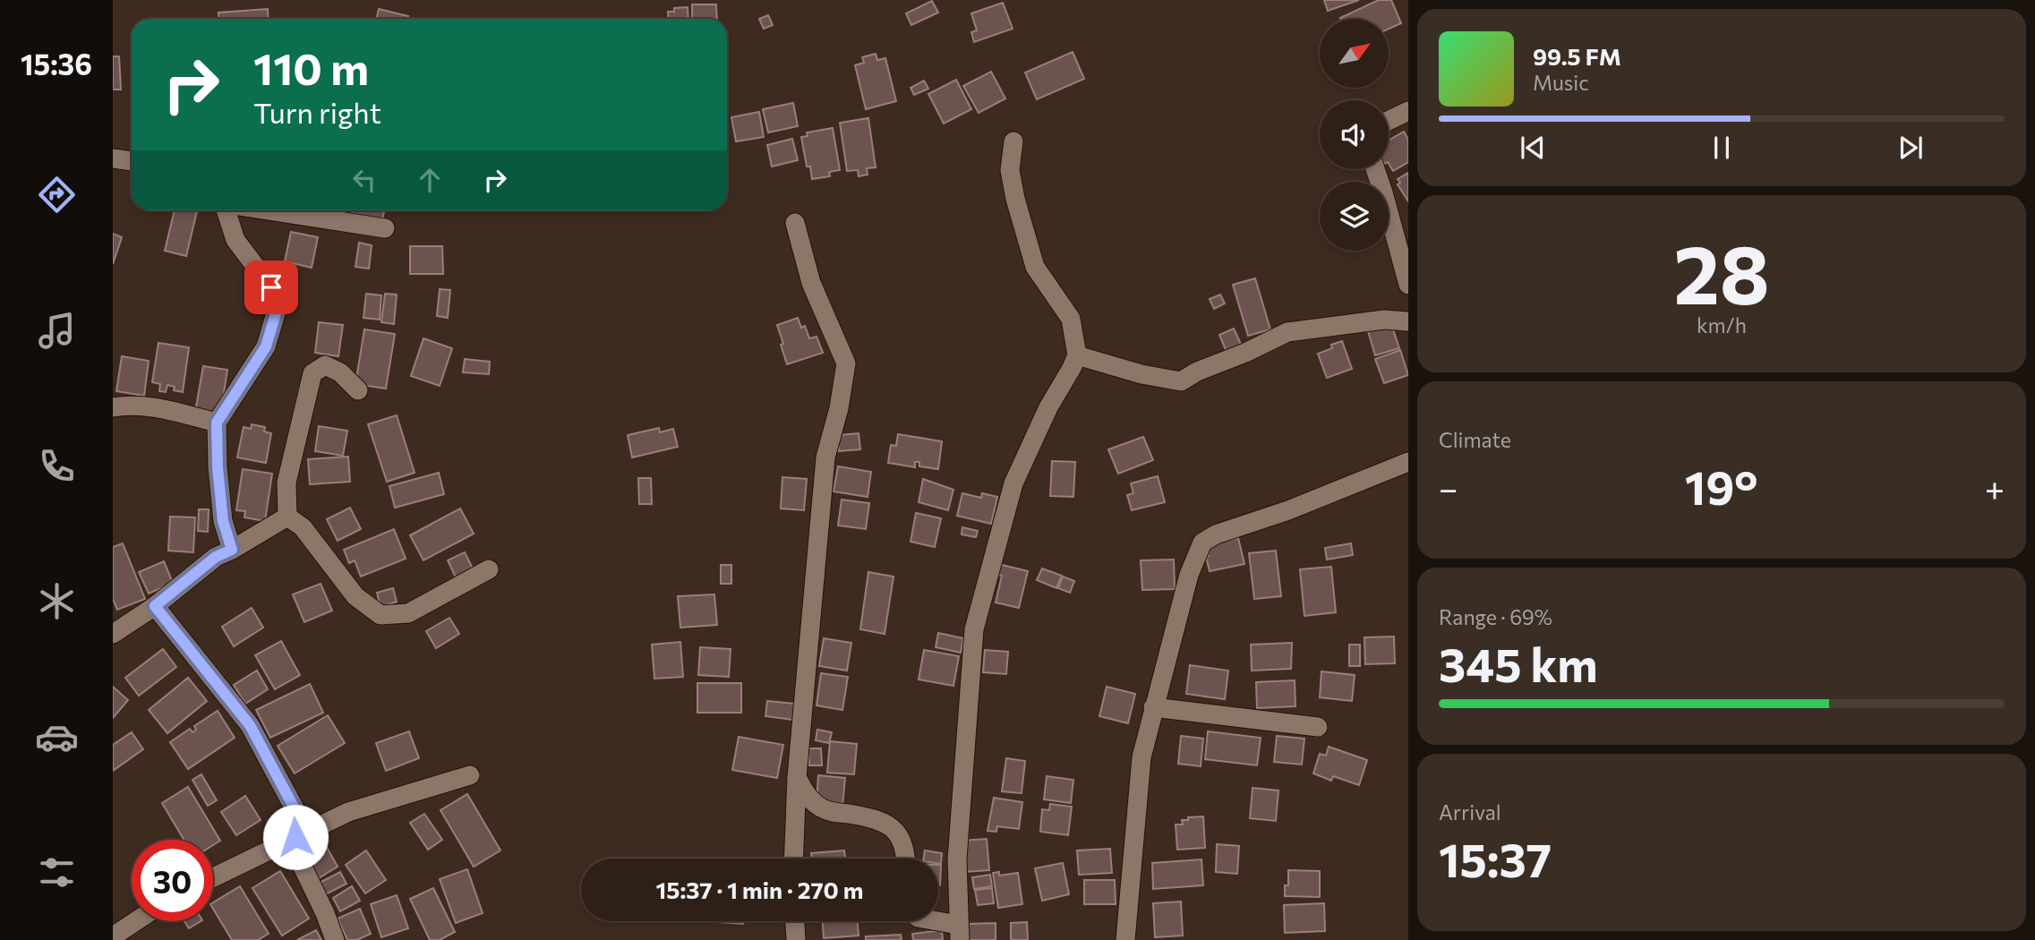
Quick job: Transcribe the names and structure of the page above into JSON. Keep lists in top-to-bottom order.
{
  "north": "top right",
  "page": {
    "tabs": "15:36",
    "turn": ["110 m", "Turn right"],
    "song": ["99.5 FM", "Music"],
    "tile": [
      ["28", "km/h"],
      "Climate",
      ["Range · 69%", "345 km"],
      ["Arrival", "15:37"]
    ],
    "heat": ["−", "19°", "+"],
    "limit": "30",
    "trip": "15:37 · 1 min · 270 m"
  }
}
